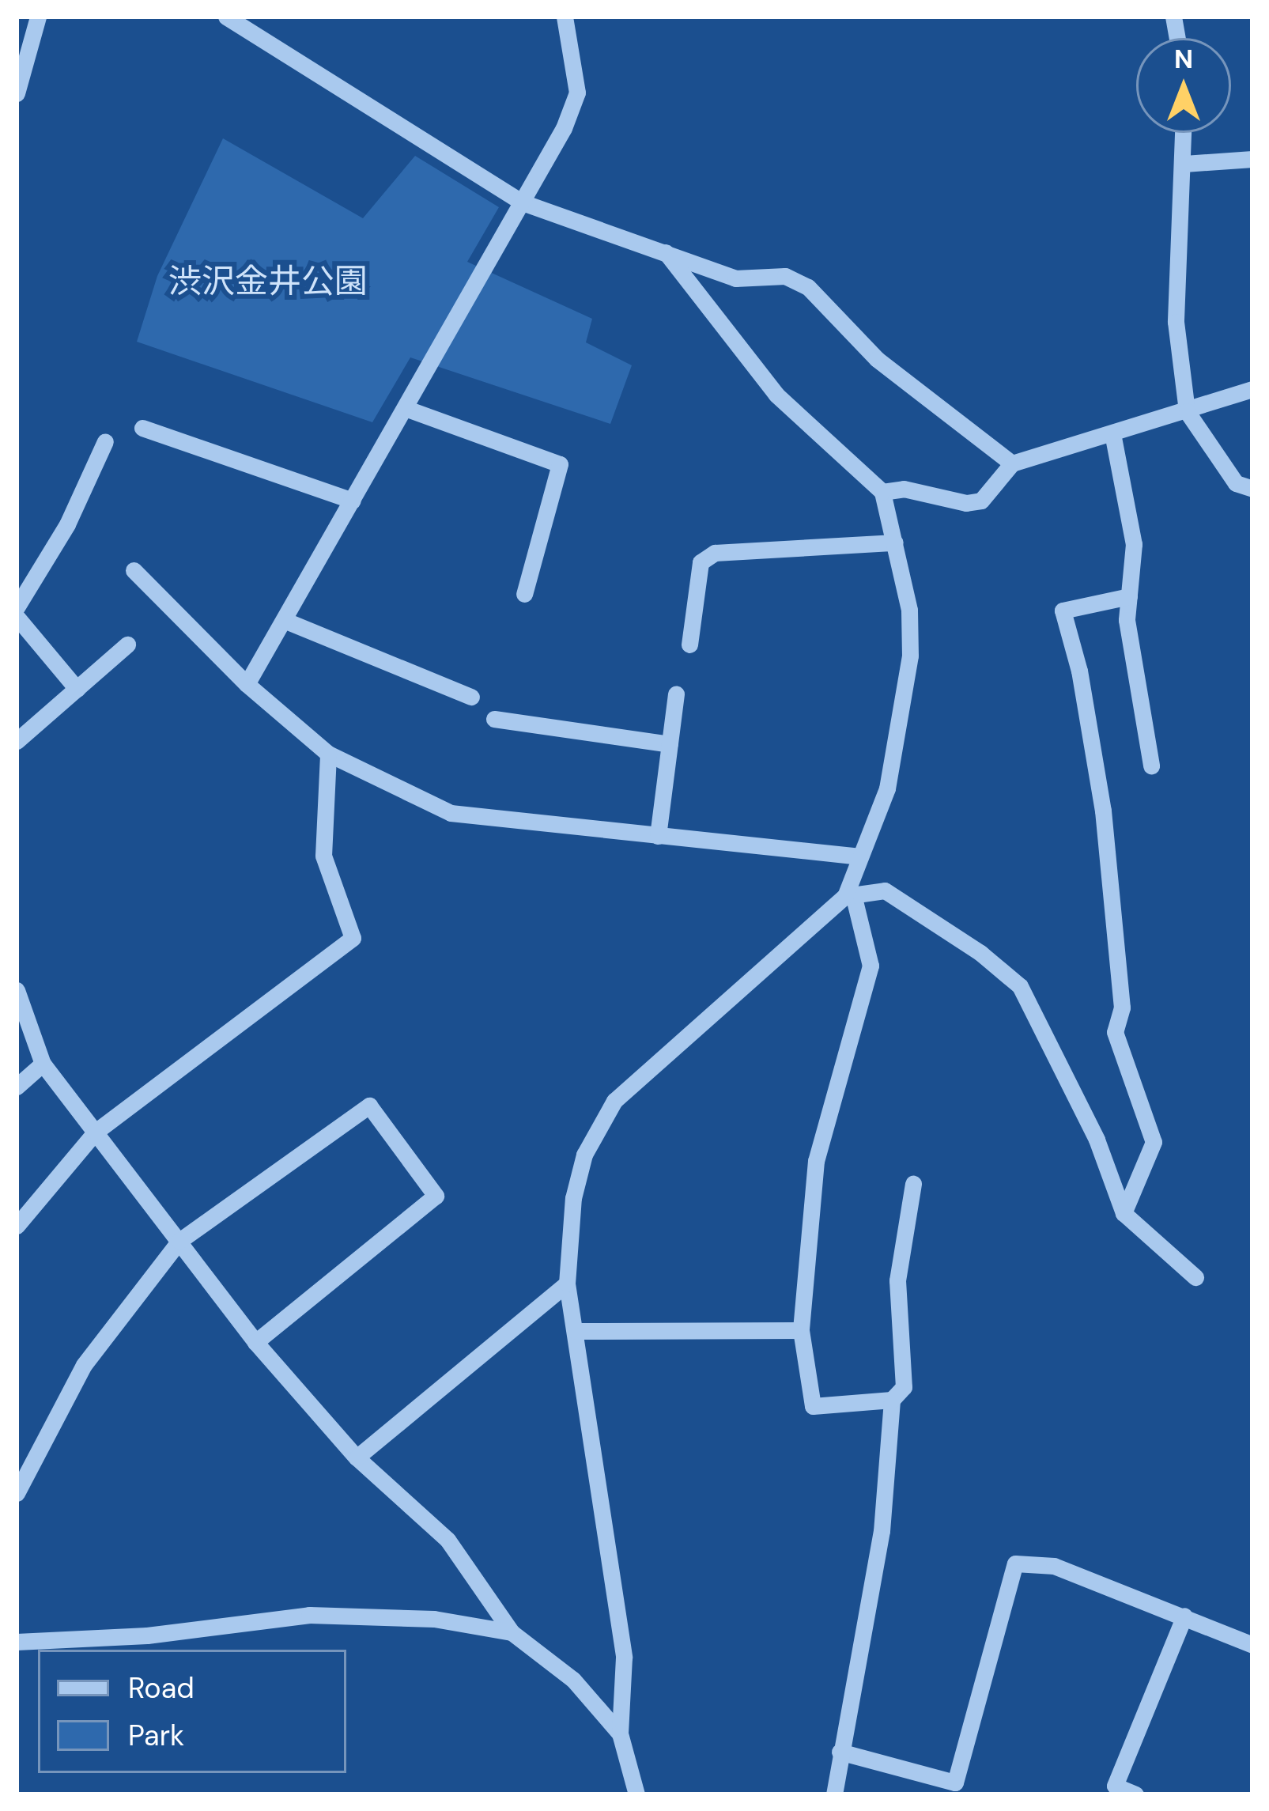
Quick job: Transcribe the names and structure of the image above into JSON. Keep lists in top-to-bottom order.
{
  "parks": ["渋沢金井公園"],
  "legend": ["Road", "Park"],
  "north": "top"
}
